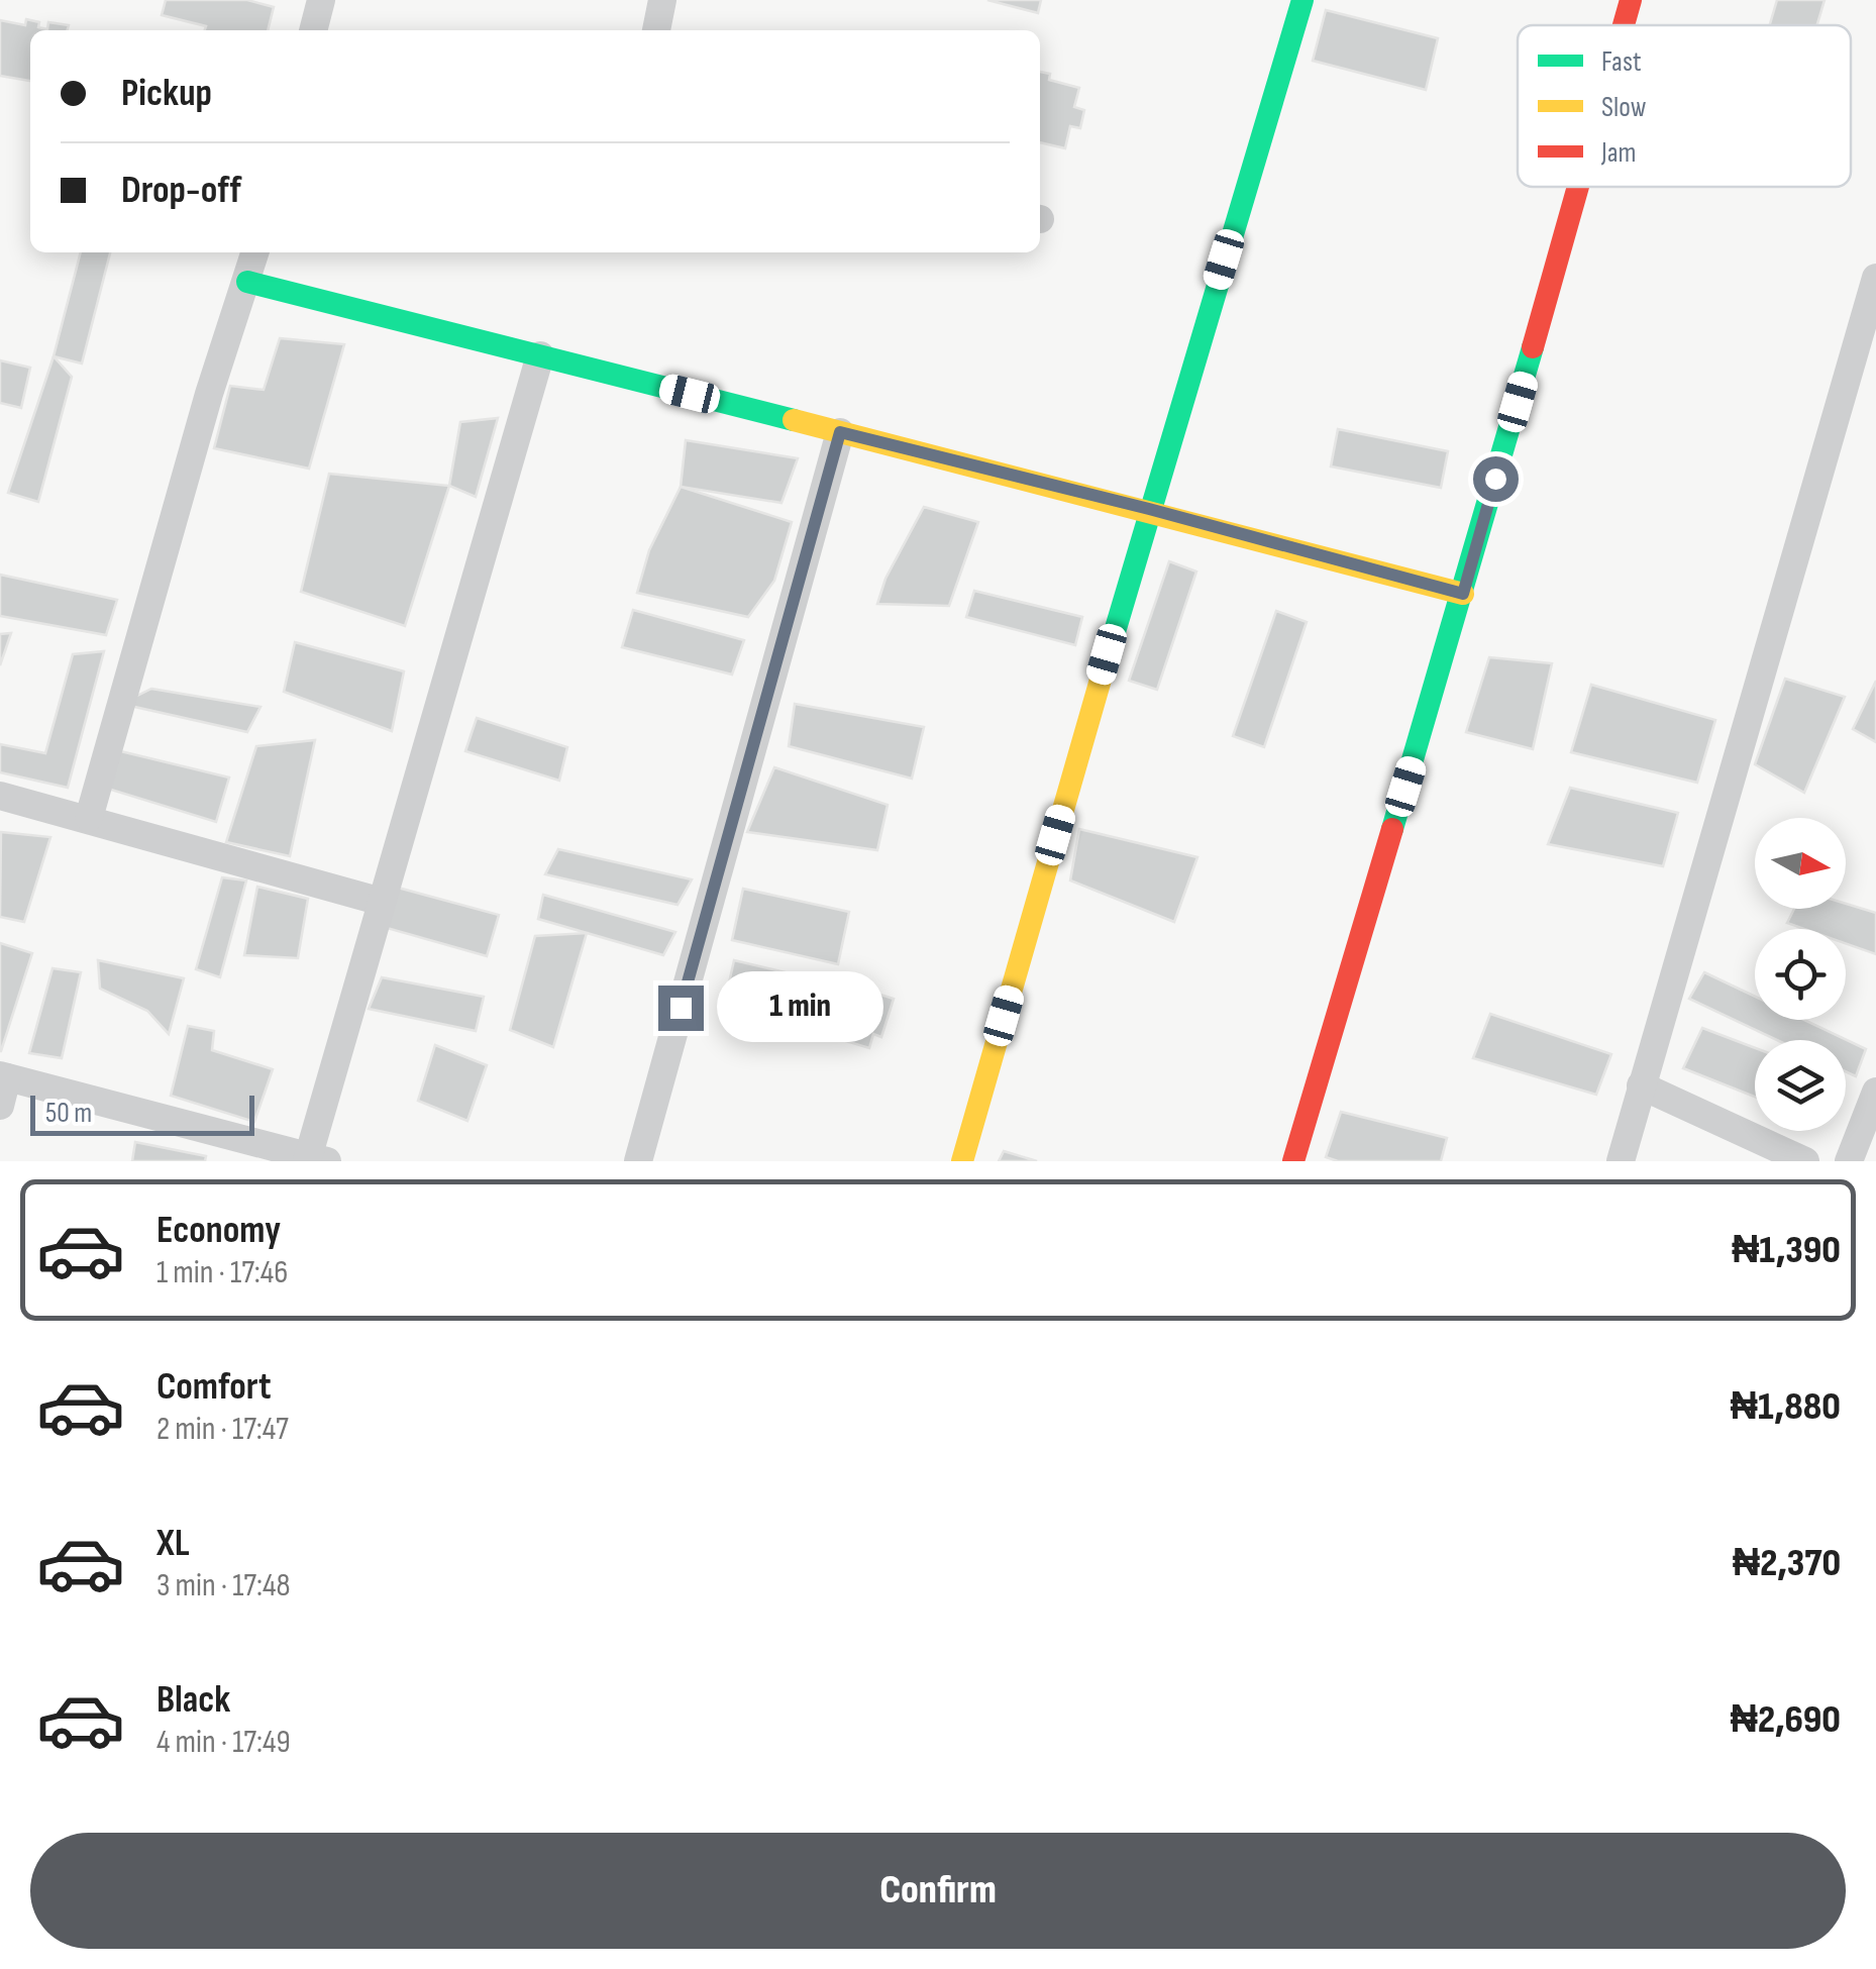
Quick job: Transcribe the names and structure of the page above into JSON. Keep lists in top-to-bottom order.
{
  "legend": ["Fast", "Slow", "Jam"],
  "scale_bar": "50 m",
  "north": "right",
  "page": {
    "banner": ["Pickup", "Drop-off"],
    "bubble": "1 min",
    "scale": "50 m",
    "list": [
      {
        "name": "Economy",
        "note": "1 min · 17:46",
        "value": "₦1,390"
      },
      {
        "name": "Comfort",
        "note": "2 min · 17:47",
        "value": "₦1,880"
      },
      {
        "name": "XL",
        "note": "3 min · 17:48",
        "value": "₦2,370"
      },
      {
        "name": "Black",
        "note": "4 min · 17:49",
        "value": "₦2,690"
      }
    ],
    "buttons": "Confirm"
  }
}
